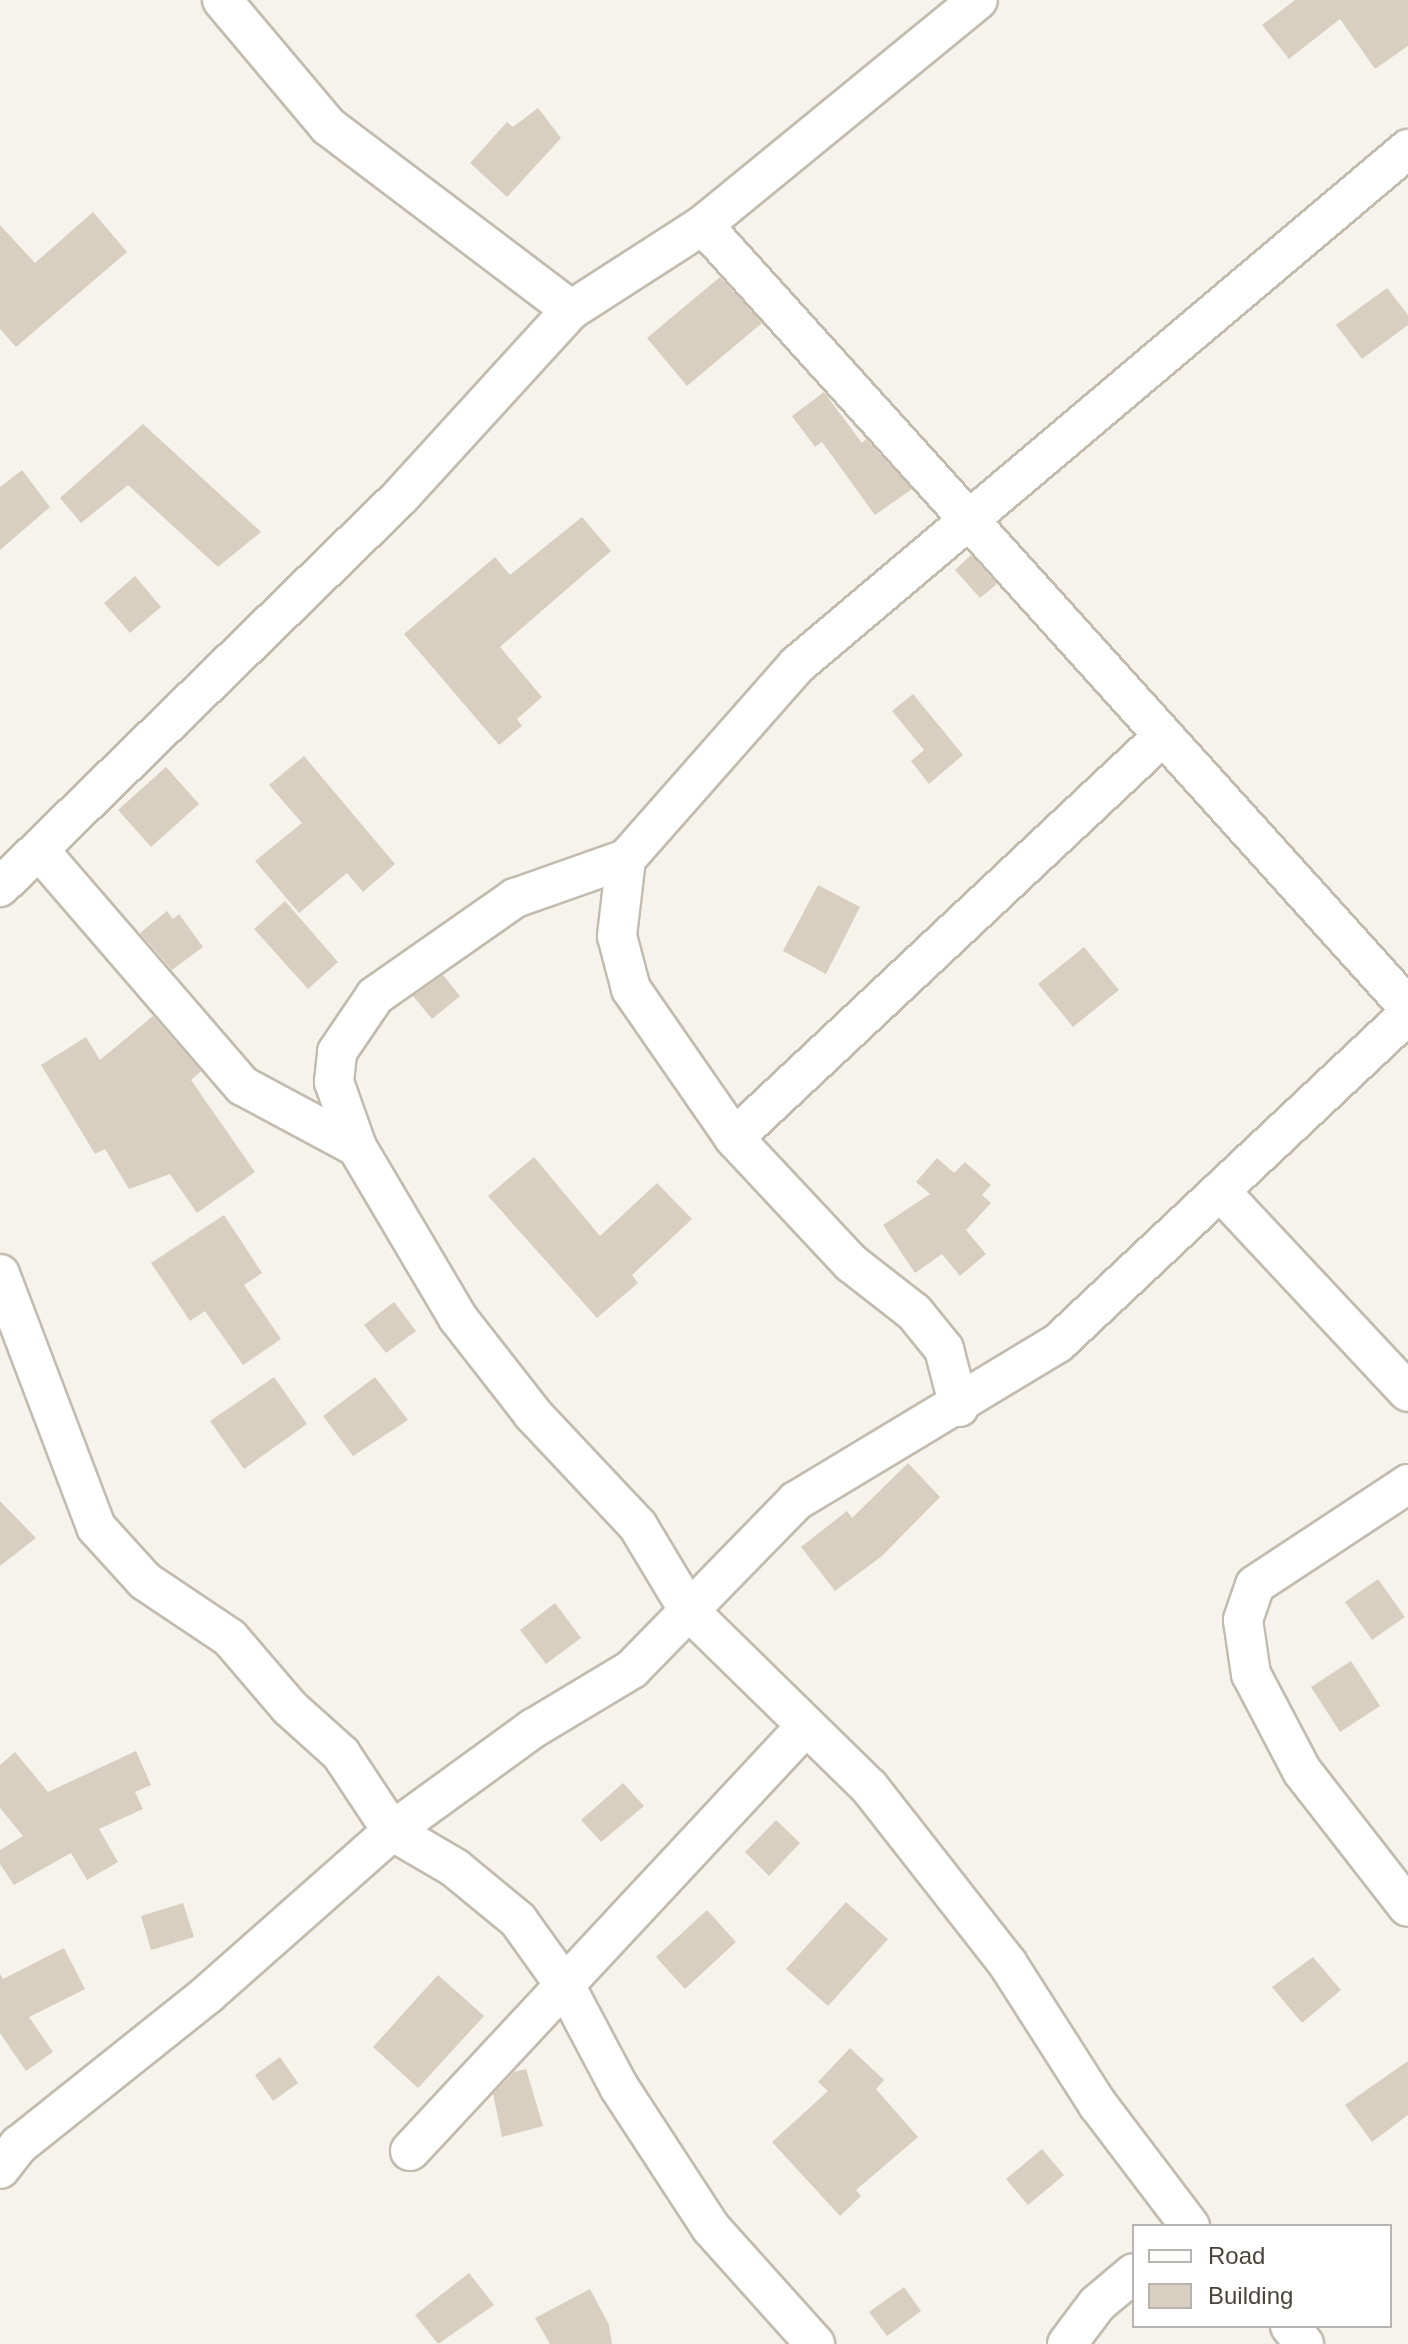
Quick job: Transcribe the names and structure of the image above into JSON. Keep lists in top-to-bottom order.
{
  "legend": ["Road", "Building"]
}
